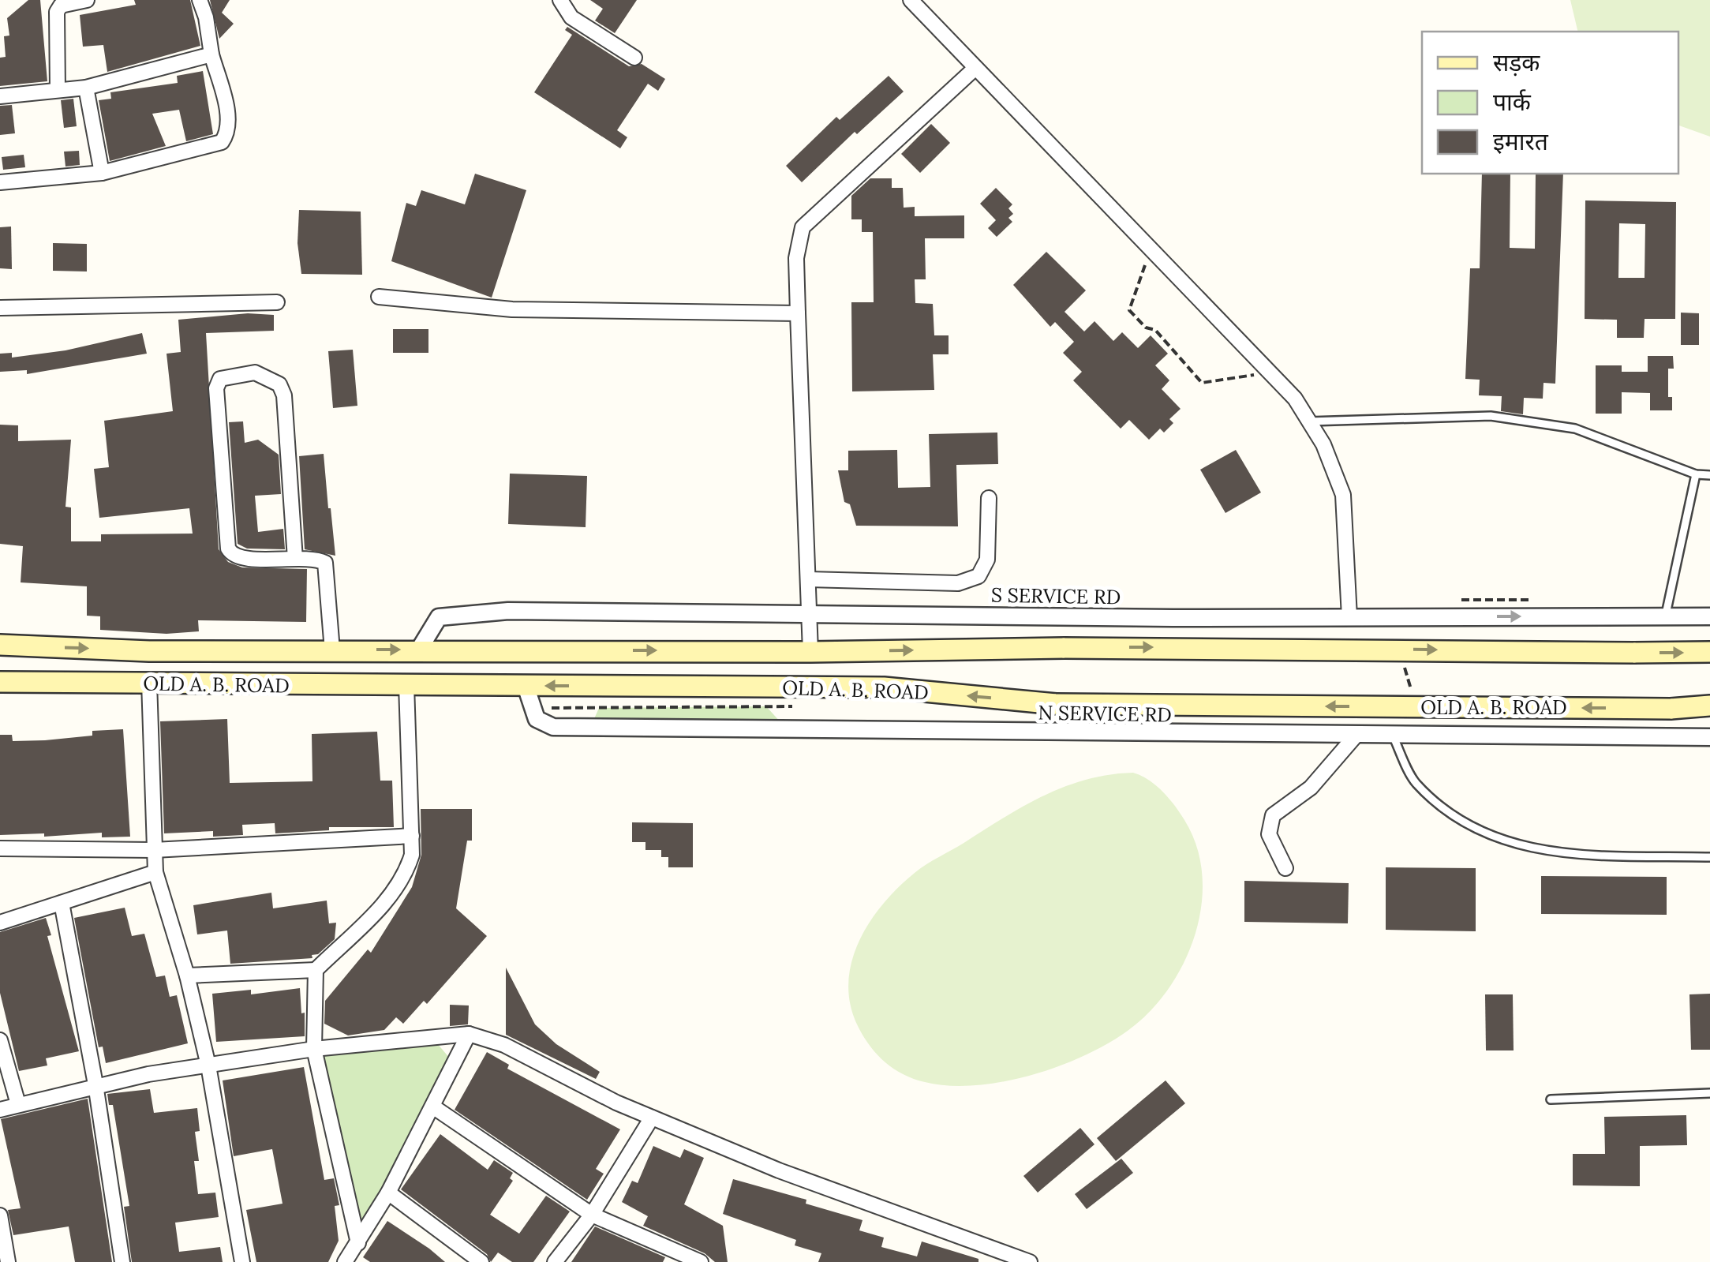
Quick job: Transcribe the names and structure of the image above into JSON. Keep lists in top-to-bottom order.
{
  "streets": {
    "main road": ["OLD A. B. ROAD"],
    "street": ["S SERVICE RD", "N SERVICE RD"]
  },
  "crossings": [
    ["S SERVICE RD", "OLD A. B. ROAD"],
    ["OLD A. B. ROAD", "N SERVICE RD"]
  ],
  "legend": ["सड़क", "पार्क", "इमारत"]
}
